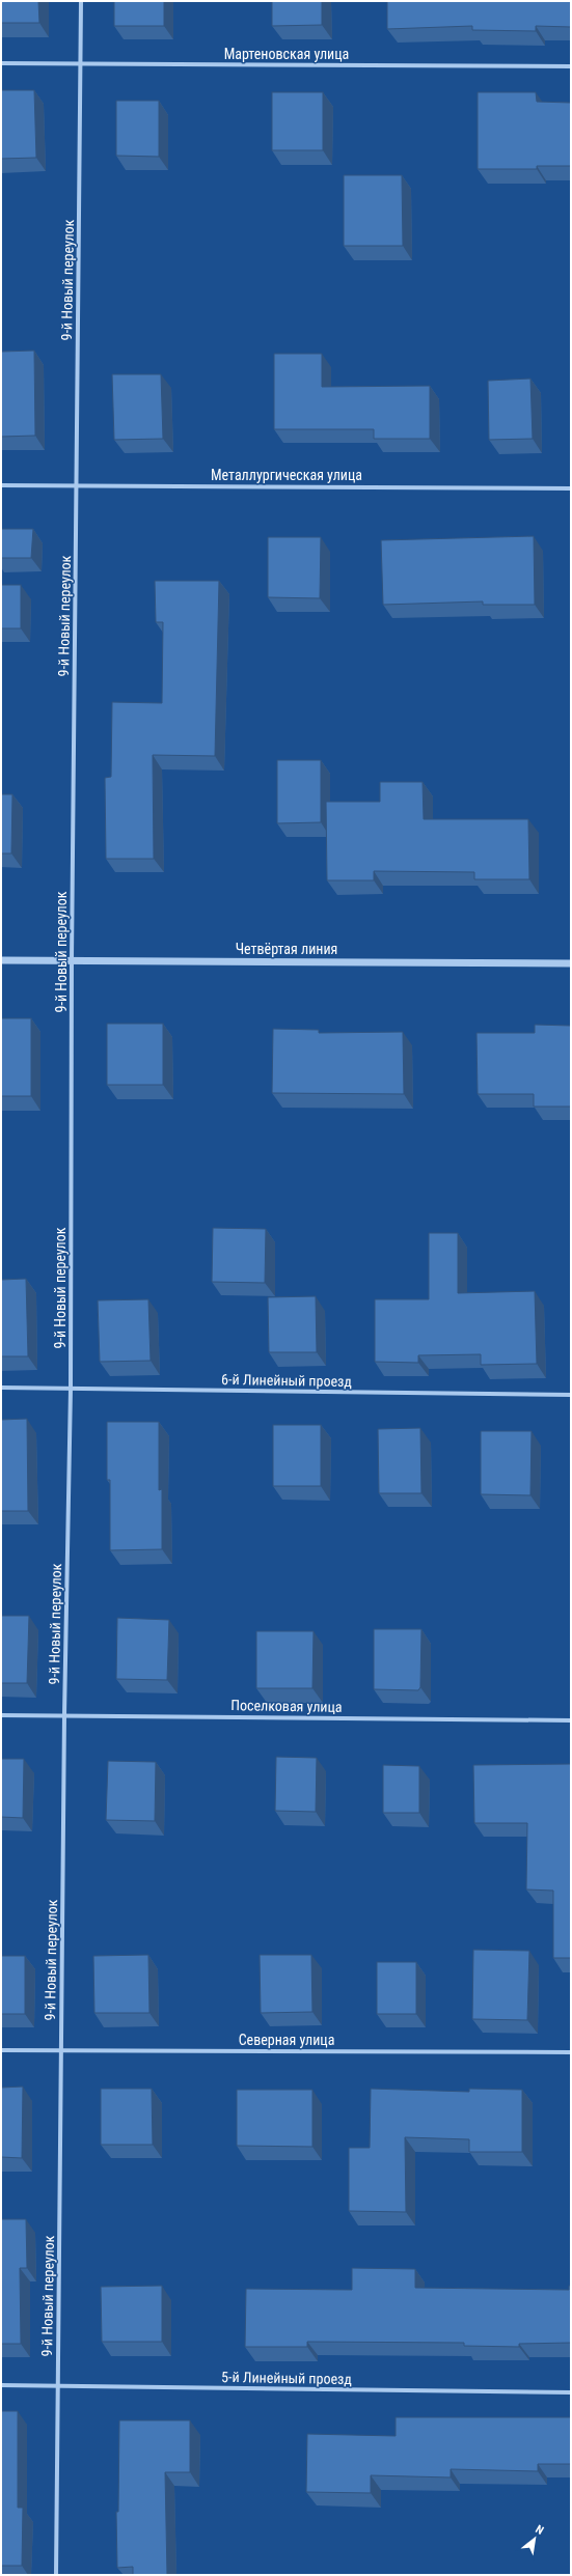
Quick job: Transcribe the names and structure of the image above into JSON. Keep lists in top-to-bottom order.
{
  "streets": {
    "street": [
      "Мартеновская улица",
      "9-й Новый переулок",
      "Металлургическая улица",
      "Четвёртая линия",
      "6-й Линейный проезд",
      "Поселковая улица",
      "Северная улица",
      "5-й Линейный проезд"
    ]
  },
  "crossings": [
    ["Мартеновская улица", "9-й Новый переулок"],
    ["9-й Новый переулок", "Металлургическая улица"],
    ["9-й Новый переулок", "Четвёртая линия"],
    ["9-й Новый переулок", "6-й Линейный проезд"],
    ["9-й Новый переулок", "Поселковая улица"],
    ["9-й Новый переулок", "Северная улица"],
    ["9-й Новый переулок", "5-й Линейный проезд"]
  ],
  "north": "top right"
}
